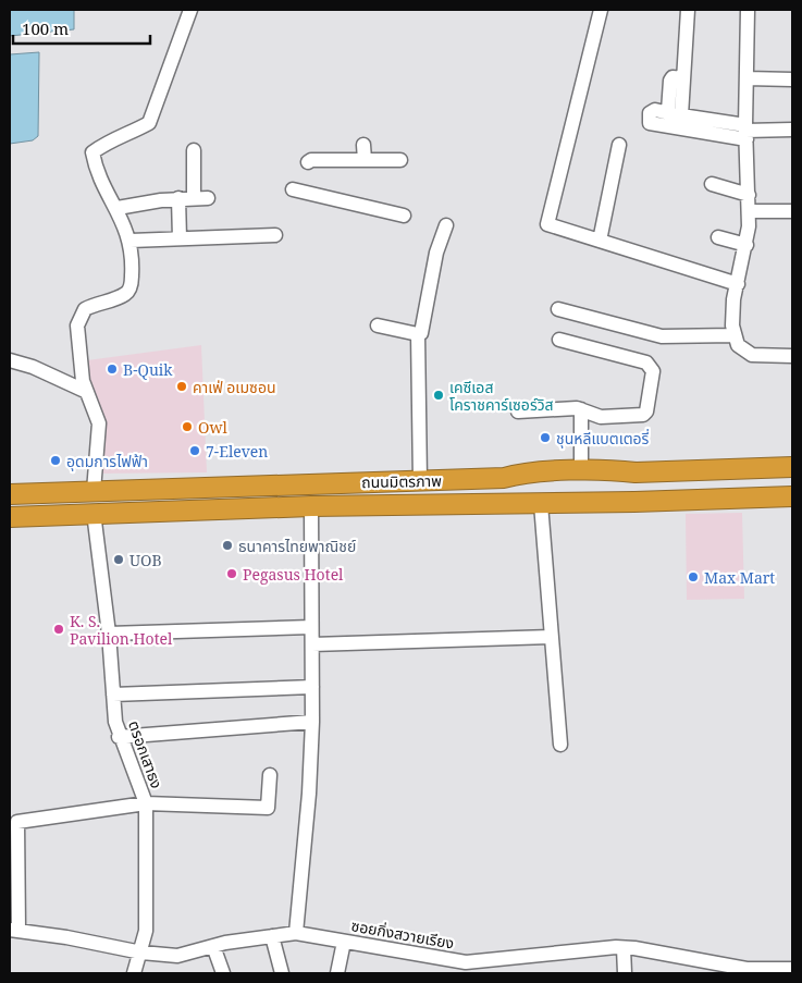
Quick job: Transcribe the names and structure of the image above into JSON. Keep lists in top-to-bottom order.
{
  "streets": {
    "highway": ["ถนนมิตรภาพ"],
    "street": ["ตรอกเสาธง", "ซอยกิ่งสวายเรียง"]
  },
  "crossings": [
    ["ถนนมิตรภาพ", "ตรอกเสาธง"],
    ["ตรอกเสาธง", "ซอยกิ่งสวายเรียง"]
  ],
  "places": [
    "B-Quik",
    "คาเฟ่ อเมซอน",
    "เคซีเอส โคราชคาร์เซอร์วิส",
    "Owl",
    "ชุนหลีแบตเตอรี่",
    "7-Eleven",
    "อุดมการไฟฟ้า",
    "ธนาคารไทยพาณิชย์",
    "UOB",
    "Pegasus Hotel",
    "Max Mart",
    "K. S. Pavilion Hotel"
  ],
  "scale_bar": "100 m"
}
